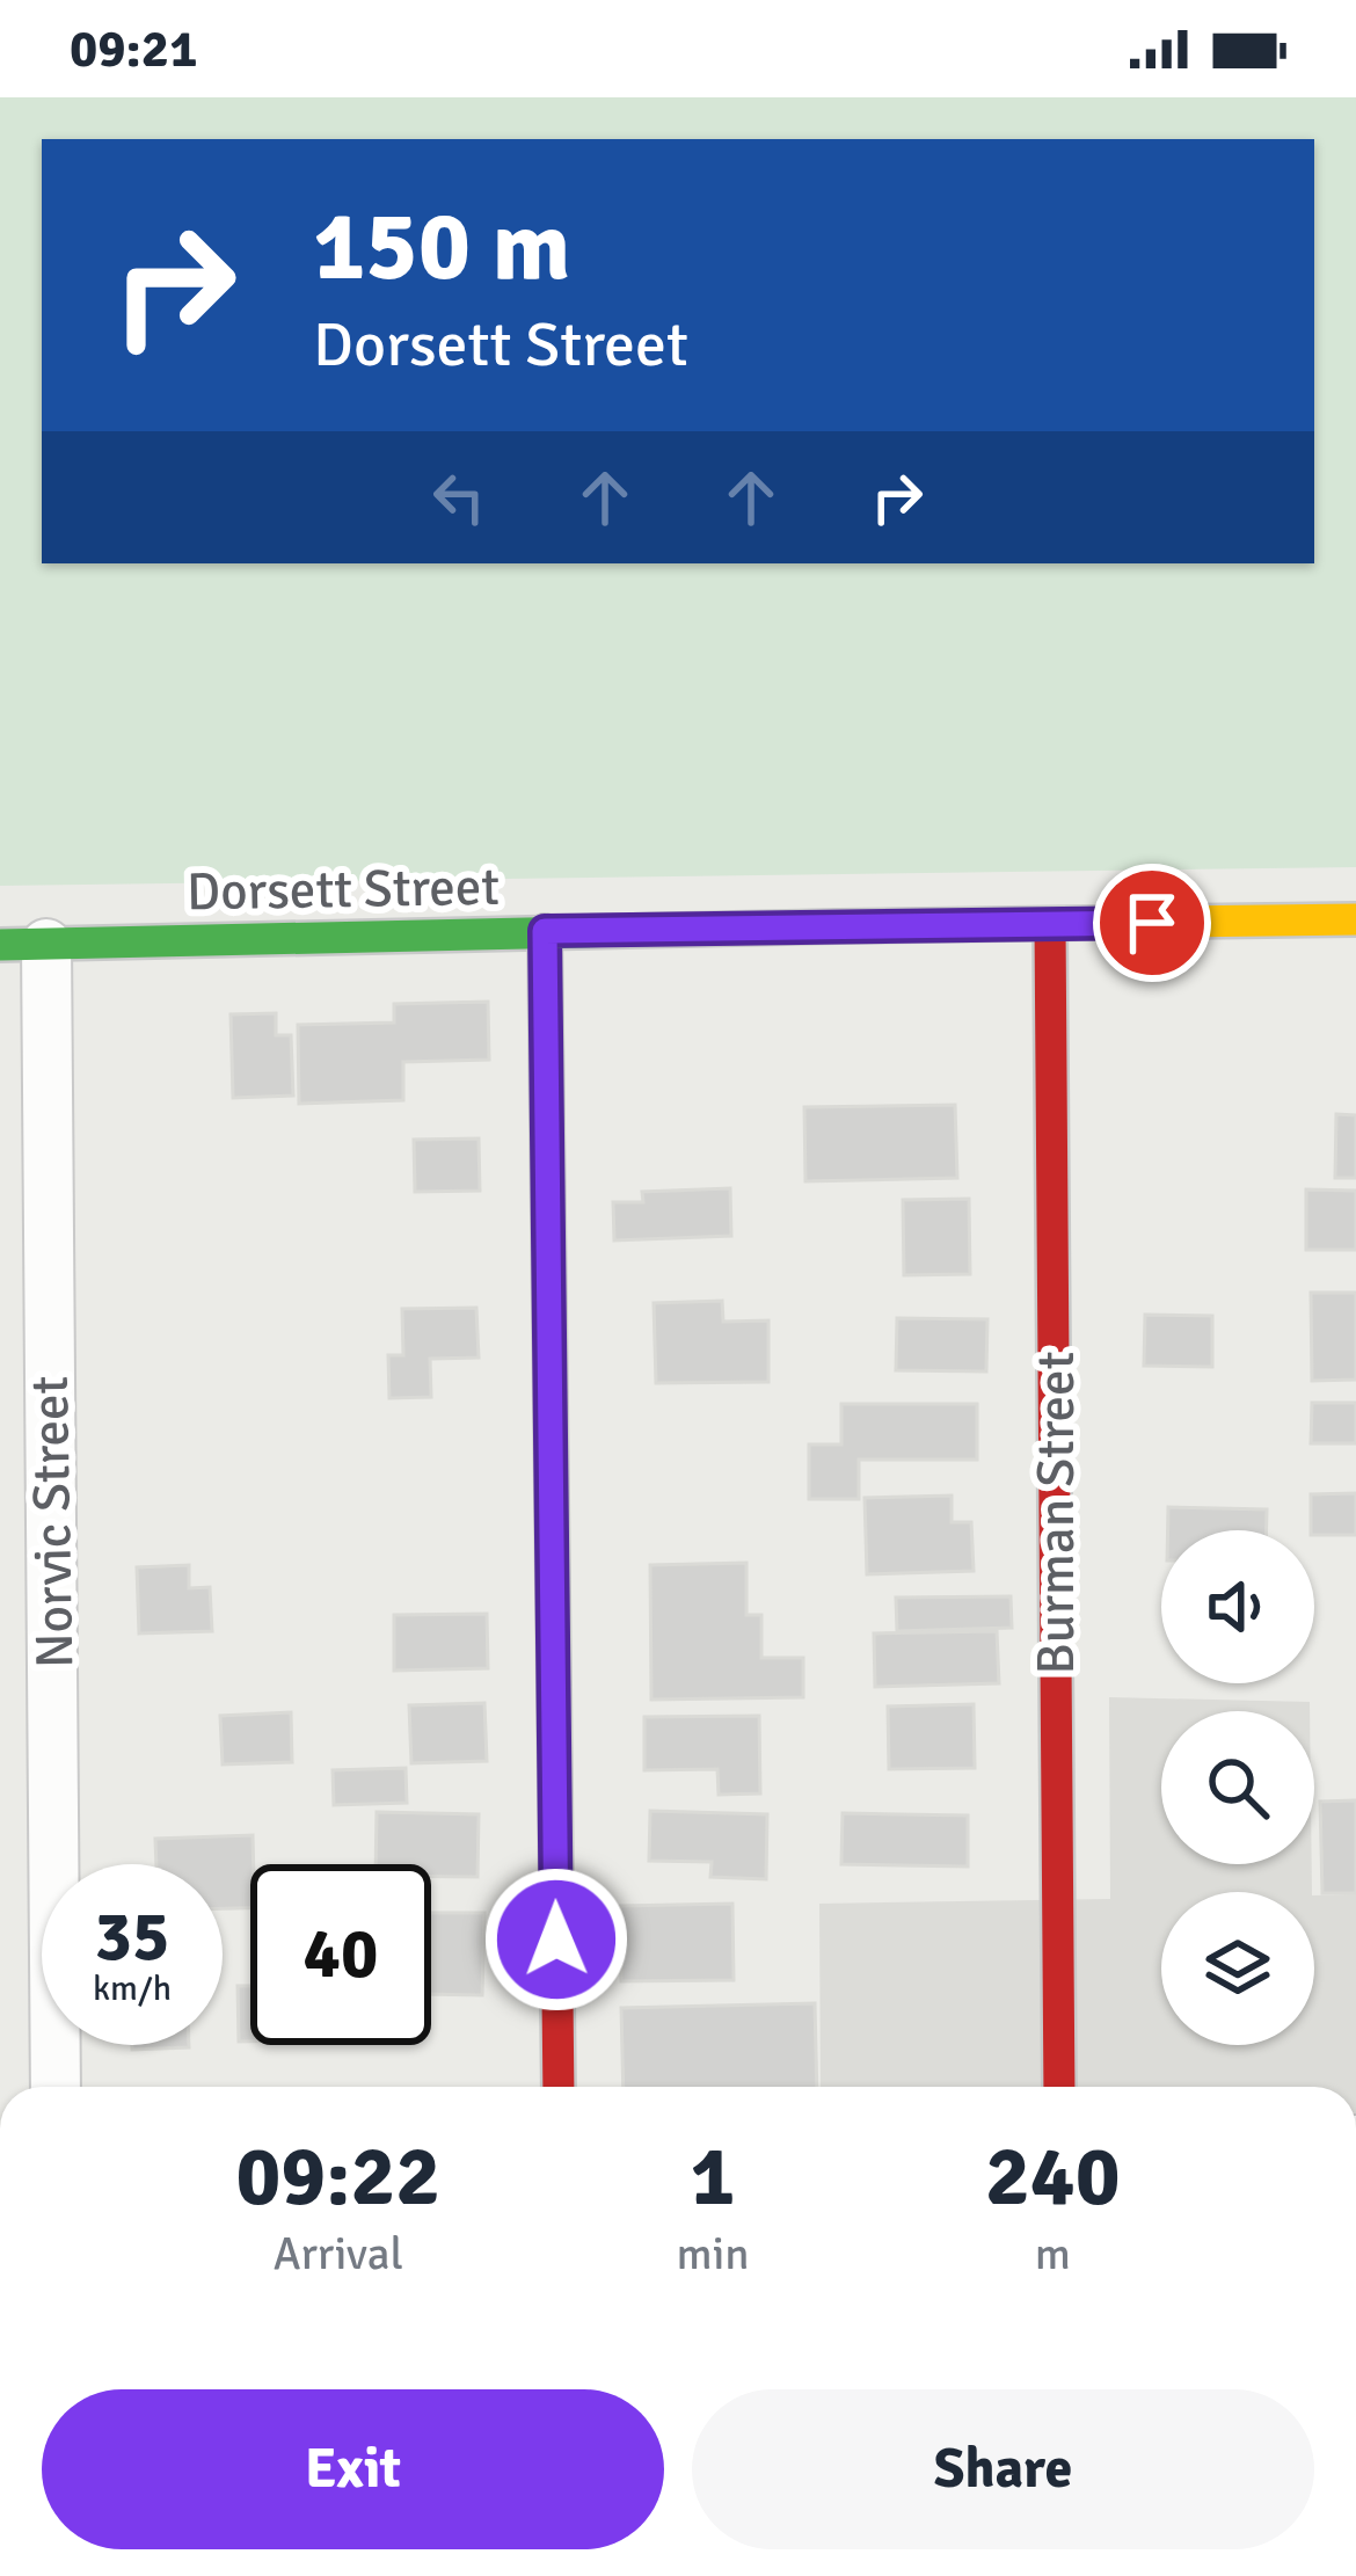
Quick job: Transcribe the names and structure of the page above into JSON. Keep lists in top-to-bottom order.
{
  "streets": {
    "street": ["Dorsett Street", "Burman Street", "Norvic Street"]
  },
  "crossings": [
    ["Dorsett Street", "Burman Street"],
    ["Dorsett Street", "Norvic Street"]
  ],
  "page": {
    "status": "09:21",
    "turn": ["150 m", "Dorsett Street"],
    "speed": "35 km/h",
    "limit": "40",
    "eta": [
      "09:22",
      "Arrival",
      "1",
      "min",
      "240",
      "m"
    ],
    "buttons": ["Exit", "Share"]
  }
}
